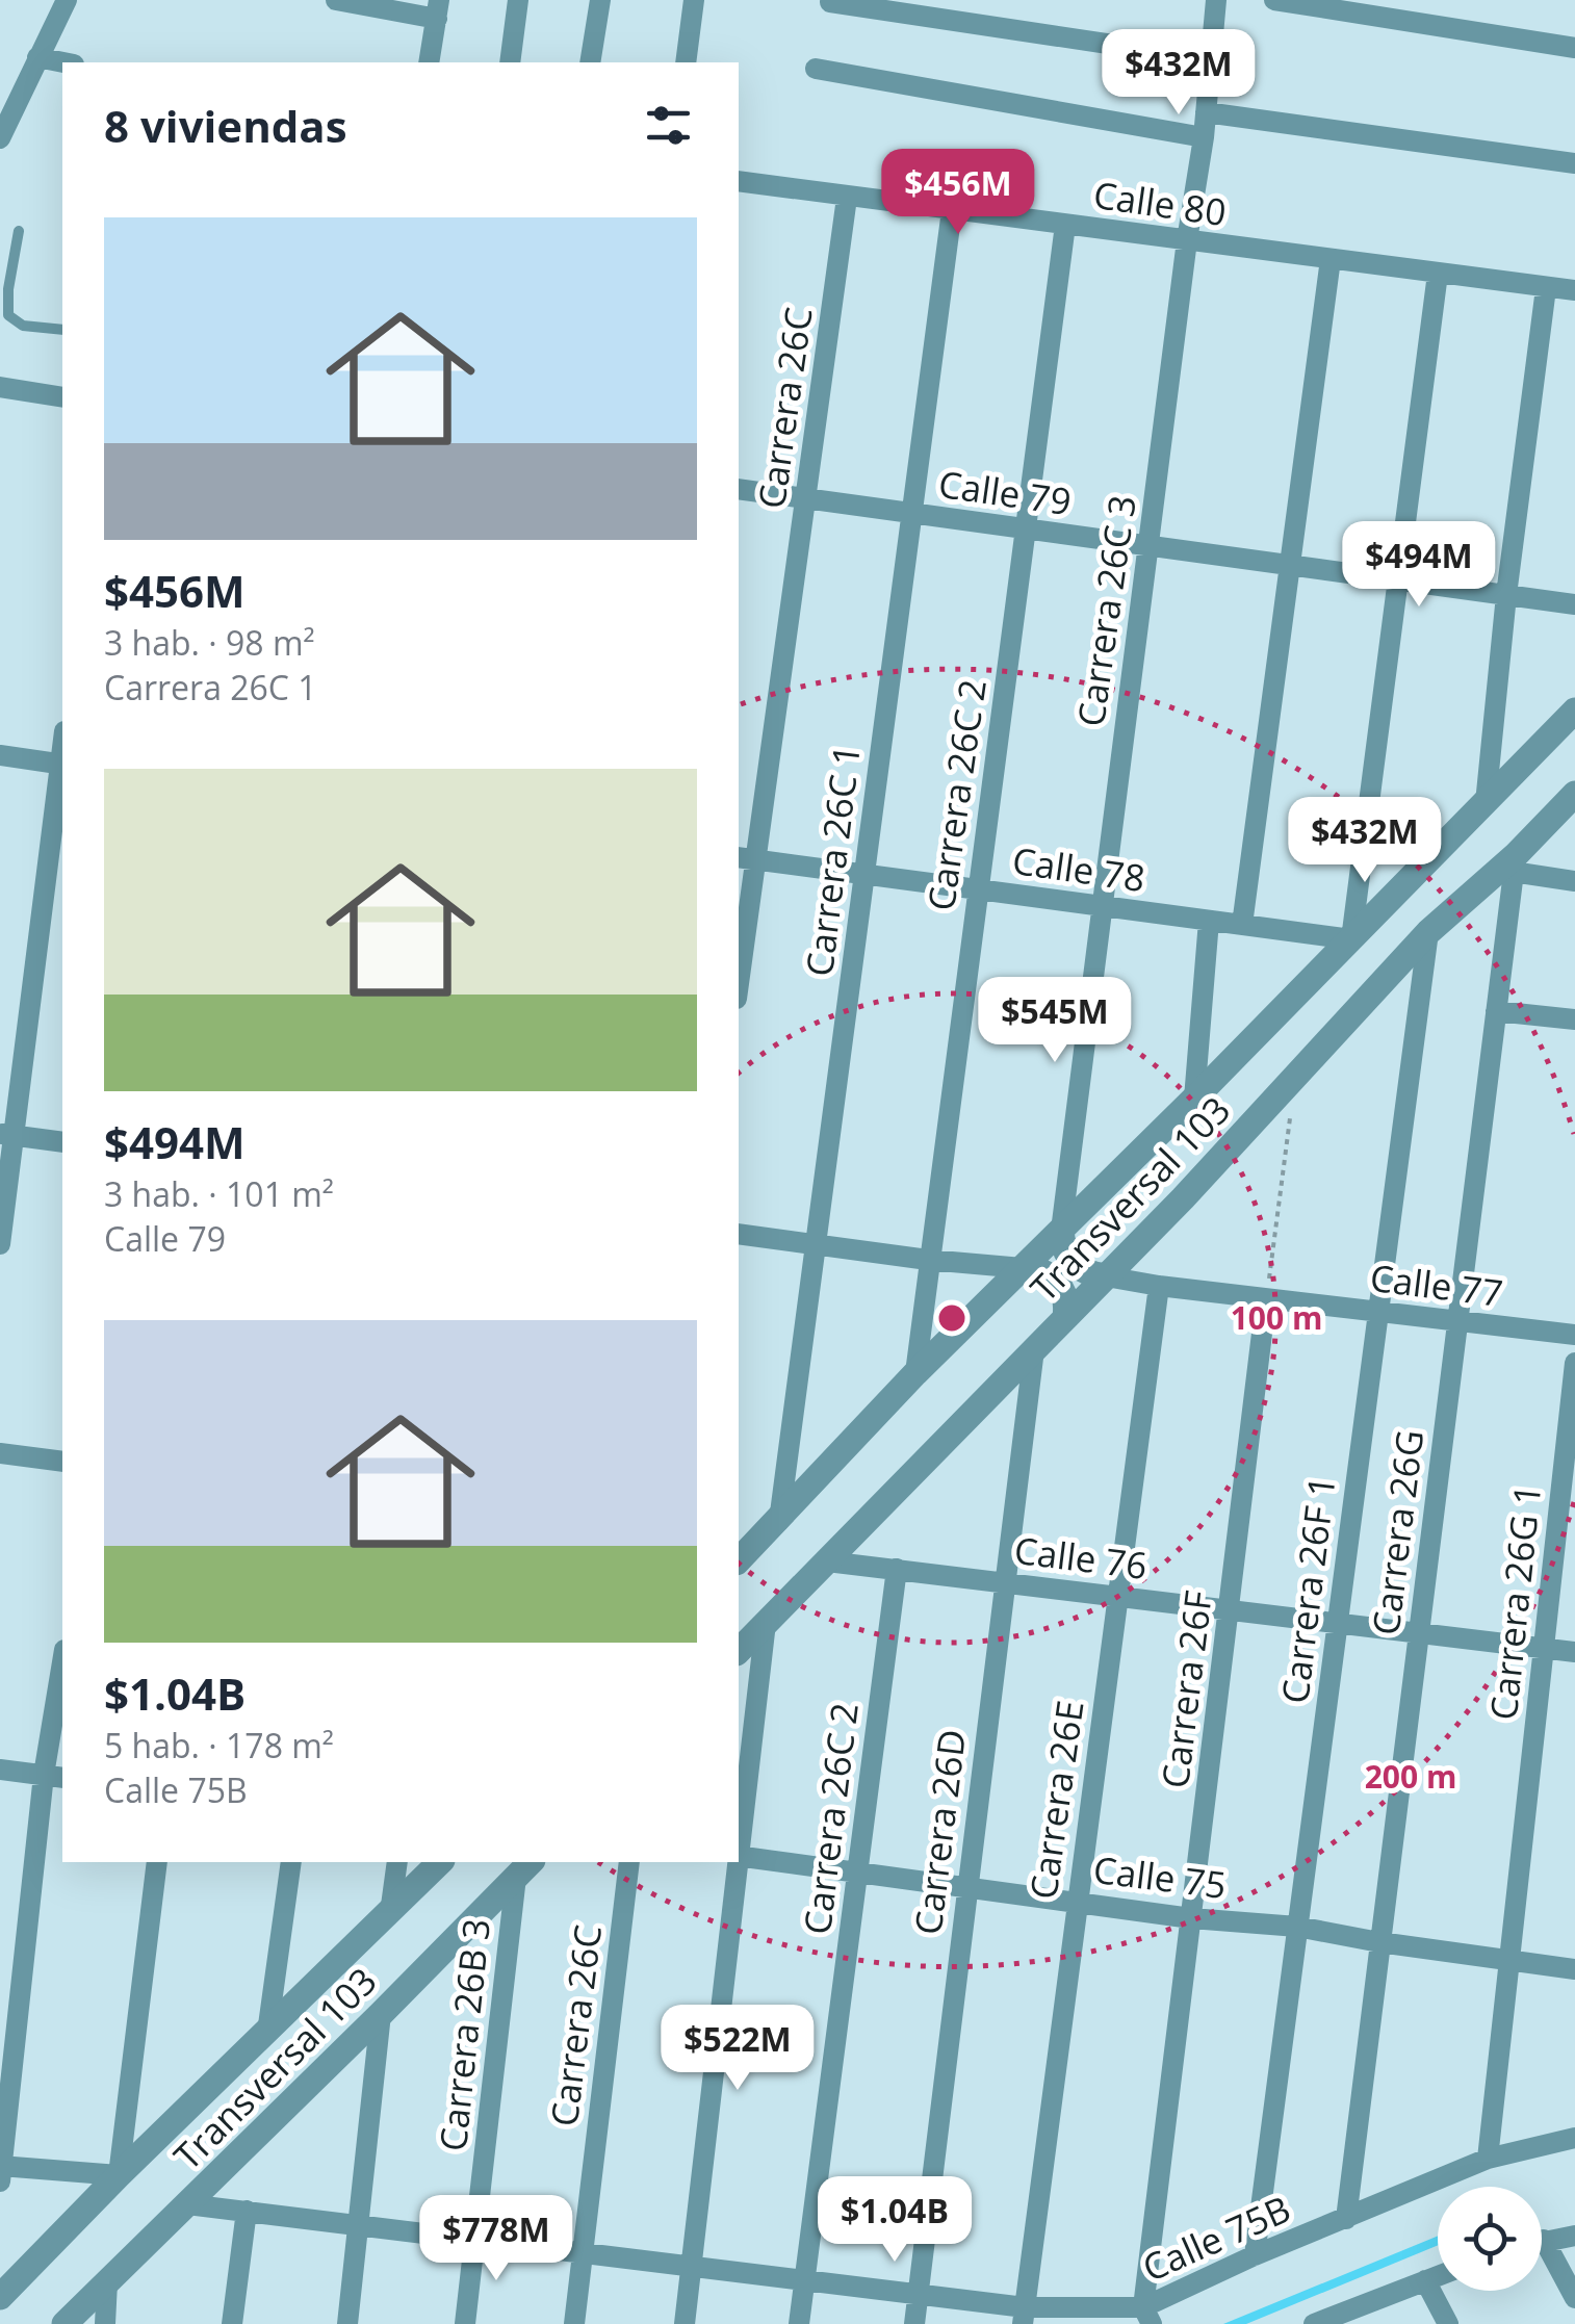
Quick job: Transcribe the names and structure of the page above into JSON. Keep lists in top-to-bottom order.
{
  "streets": {
    "street": [
      "Calle 80",
      "Carrera 26C",
      "Calle 79",
      "Carrera 26C 3",
      "Carrera 26C 2",
      "Carrera 26C 1",
      "Calle 78",
      "Transversal 103",
      "Calle 77",
      "Carrera 26G",
      "Calle 76",
      "Carrera 26F 1",
      "Carrera 26G 1",
      "Carrera 26F",
      "Carrera 26E",
      "Carrera 26D",
      "Calle 75",
      "Carrera 26B 3",
      "Calle 75B"
    ]
  },
  "crossings": [
    ["Calle 80", "Carrera 26C"],
    ["Calle 80", "Carrera 26C 3"],
    ["Calle 80", "Carrera 26C 2"],
    ["Calle 80", "Carrera 26C 1"],
    ["Carrera 26C", "Calle 79"],
    ["Carrera 26C", "Calle 78"],
    ["Carrera 26C", "Calle 75B"],
    ["Calle 79", "Carrera 26C 3"],
    ["Calle 79", "Carrera 26C 2"],
    ["Calle 79", "Carrera 26C 1"],
    ["Carrera 26C 3", "Calle 78"],
    ["Carrera 26C 3", "Transversal 103"],
    ["Carrera 26C 2", "Calle 78"],
    ["Carrera 26C 2", "Transversal 103"],
    ["Carrera 26C 2", "Calle 76"],
    ["Carrera 26C 2", "Calle 75"],
    ["Carrera 26C 2", "Calle 75B"],
    ["Carrera 26C 1", "Calle 78"],
    ["Carrera 26C 1", "Transversal 103"],
    ["Calle 78", "Transversal 103"],
    ["Transversal 103", "Calle 77"],
    ["Transversal 103", "Carrera 26G"],
    ["Transversal 103", "Calle 76"],
    ["Transversal 103", "Carrera 26F 1"],
    ["Transversal 103", "Carrera 26D"],
    ["Transversal 103", "Carrera 26B 3"],
    ["Transversal 103", "Calle 75B"],
    ["Calle 77", "Carrera 26G"],
    ["Calle 77", "Carrera 26F 1"],
    ["Calle 77", "Carrera 26F"],
    ["Calle 77", "Carrera 26E"],
    ["Carrera 26G", "Calle 76"],
    ["Carrera 26G", "Calle 75"],
    ["Carrera 26G", "Calle 75B"],
    ["Calle 76", "Carrera 26F 1"],
    ["Calle 76", "Carrera 26G 1"],
    ["Calle 76", "Carrera 26F"],
    ["Calle 76", "Carrera 26E"],
    ["Calle 76", "Carrera 26D"],
    ["Carrera 26F 1", "Calle 75"],
    ["Carrera 26F 1", "Calle 75B"],
    ["Carrera 26G 1", "Calle 75"],
    ["Carrera 26G 1", "Calle 75B"],
    ["Carrera 26F", "Calle 75"],
    ["Carrera 26F", "Calle 75B"],
    ["Carrera 26E", "Calle 75"],
    ["Carrera 26E", "Calle 75B"],
    ["Carrera 26D", "Calle 75"],
    ["Carrera 26D", "Calle 75B"],
    ["Carrera 26B 3", "Calle 75B"]
  ],
  "page": {
    "price": [
      "$432M",
      "$456M",
      "$494M",
      "$432M",
      "$545M",
      "$522M",
      "$1.04B",
      "$778M"
    ],
    "heading": "8 viviendas",
    "list": [
      {
        "name": "$456M",
        "note": "3 hab. · 98 m² · Carrera 26C 1"
      },
      {
        "name": "$494M",
        "note": "3 hab. · 101 m² · Calle 79"
      },
      {
        "name": "$1.04B",
        "note": "5 hab. · 178 m² · Calle 75B"
      }
    ]
  },
  "rings": ["100 m", "200 m"]
}
